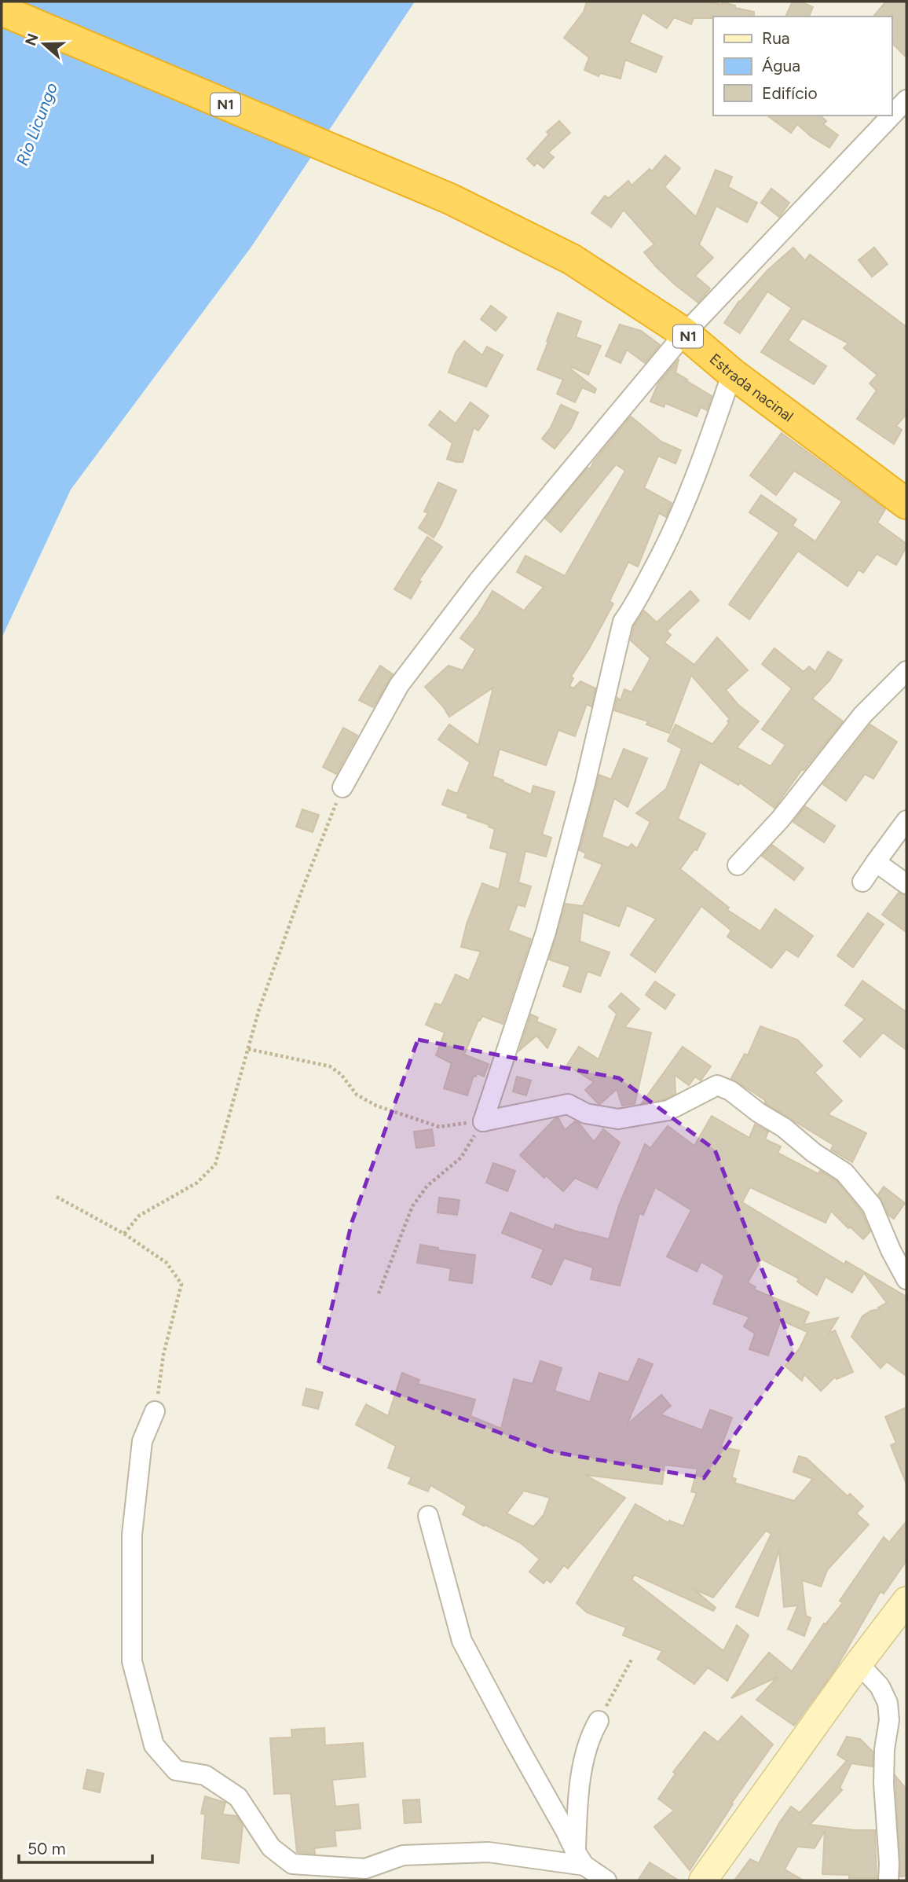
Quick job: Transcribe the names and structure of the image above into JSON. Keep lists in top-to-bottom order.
{
  "streets": {
    "highway": ["N1", "Estrada nacinal"]
  },
  "water": ["Rio Licungo"],
  "legend": ["Rua", "Água", "Edifício"],
  "scale_bar": "50 m",
  "north": "left"
}
